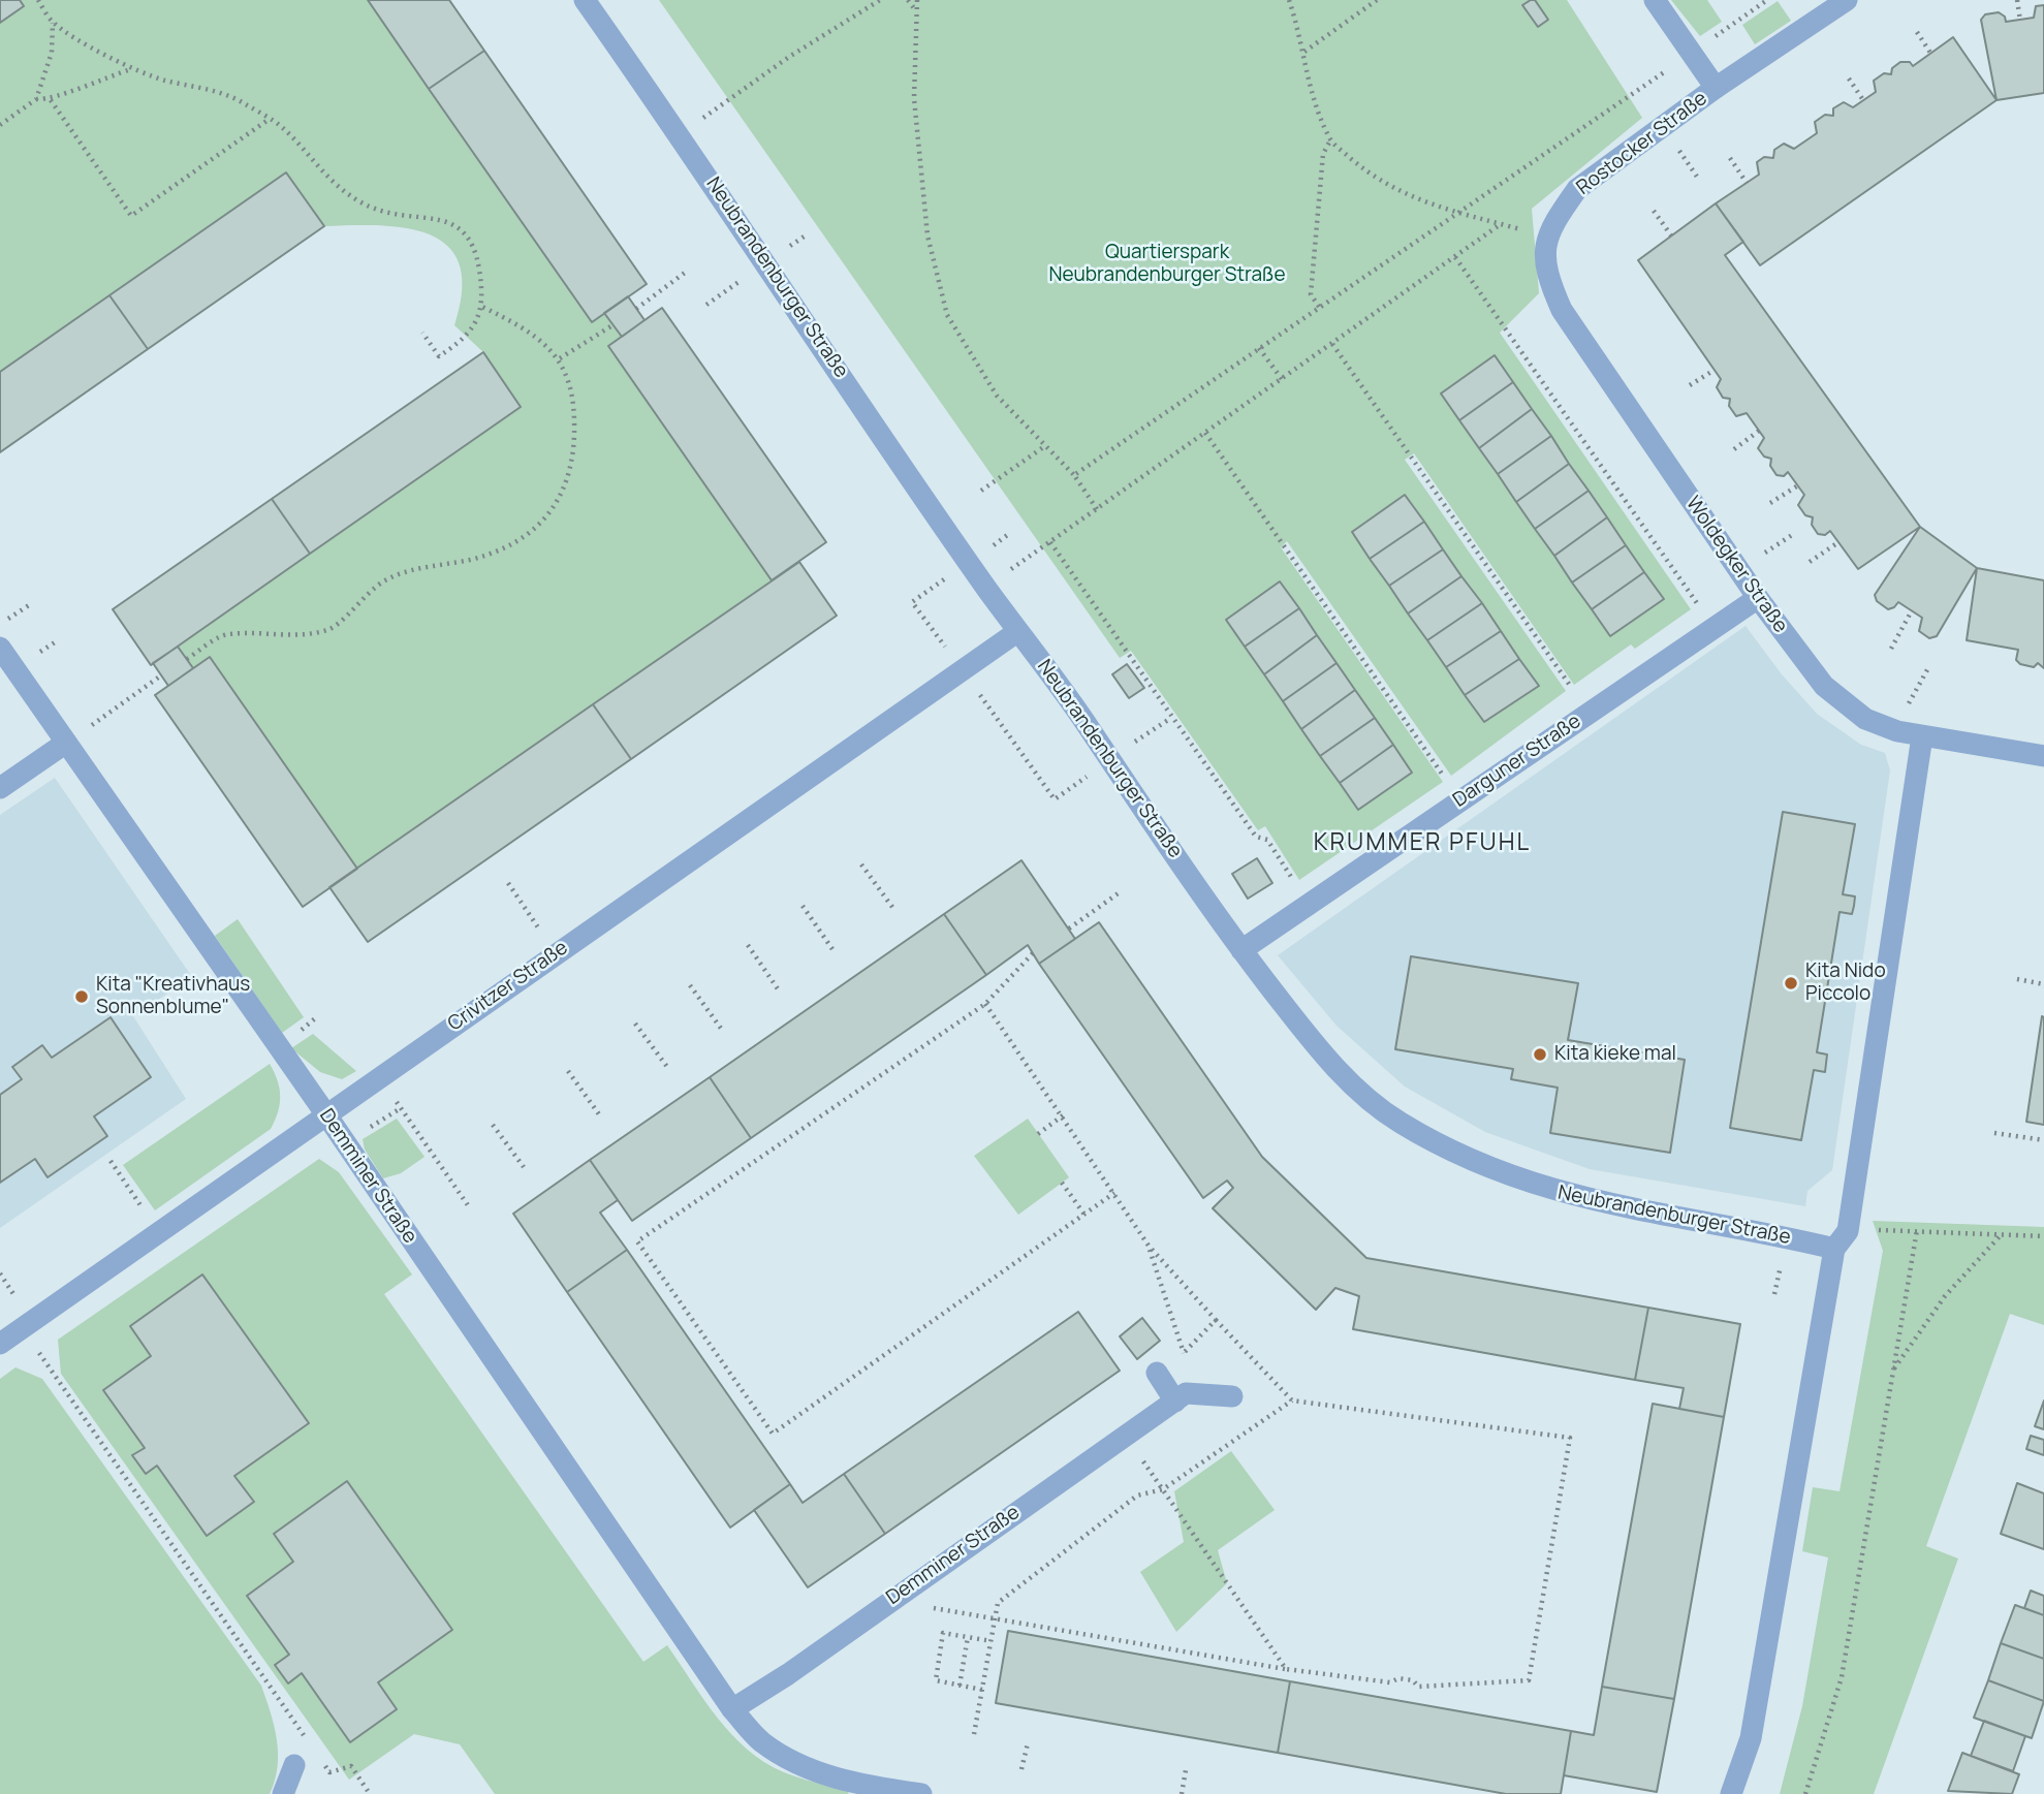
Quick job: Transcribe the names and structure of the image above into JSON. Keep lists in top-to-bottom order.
{
  "streets": {
    "street": [
      "Rostocker Straße",
      "Neubrandenburger Straße",
      "Woldegker Straße",
      "Darguner Straße",
      "Crivitzer Straße",
      "Demminer Straße"
    ]
  },
  "crossings": [
    ["Rostocker Straße", "Woldegker Straße"],
    ["Neubrandenburger Straße", "Darguner Straße"],
    ["Neubrandenburger Straße", "Crivitzer Straße"],
    ["Woldegker Straße", "Darguner Straße"],
    ["Crivitzer Straße", "Demminer Straße"]
  ],
  "districts": ["KRUMMER PFUHL"],
  "parks": ["Quartierspark Neubrandenburger Straße"],
  "places": ["Kita Nido Piccolo", "Kita \"Kreativhaus Sonnenblume\"", "Kita kieke mal"]
}
